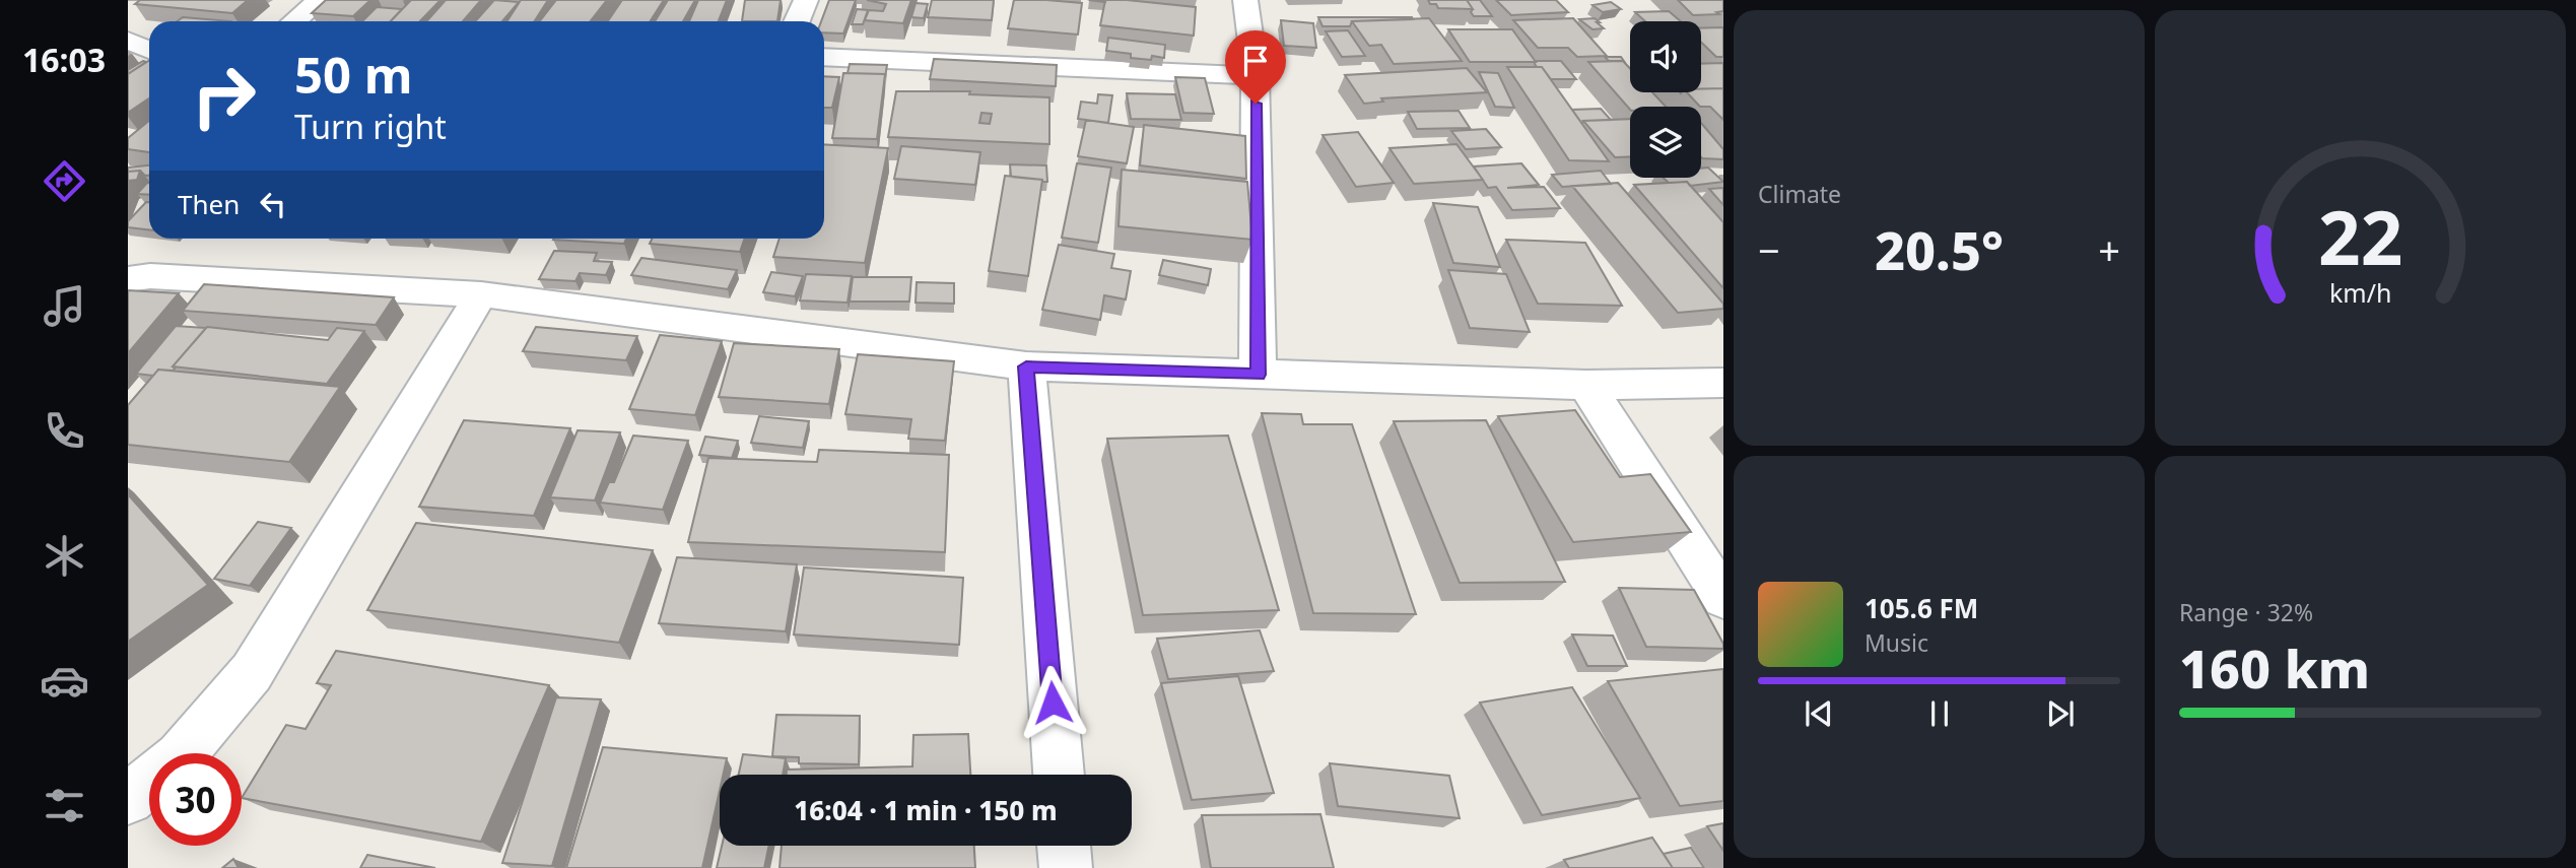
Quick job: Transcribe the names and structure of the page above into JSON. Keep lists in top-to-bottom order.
{
  "page": {
    "tabs": "16:03",
    "tile": [
      "Climate",
      ["Range · 32%", "160 km"]
    ],
    "turn": ["50 m", "Turn right"],
    "then": "Then",
    "heat": ["−", "20.5°", "+"],
    "song": ["105.6 FM", "Music"],
    "limit": "30",
    "trip": "16:04 · 1 min · 150 m",
    "gauge": ["22", "km/h"]
  }
}
